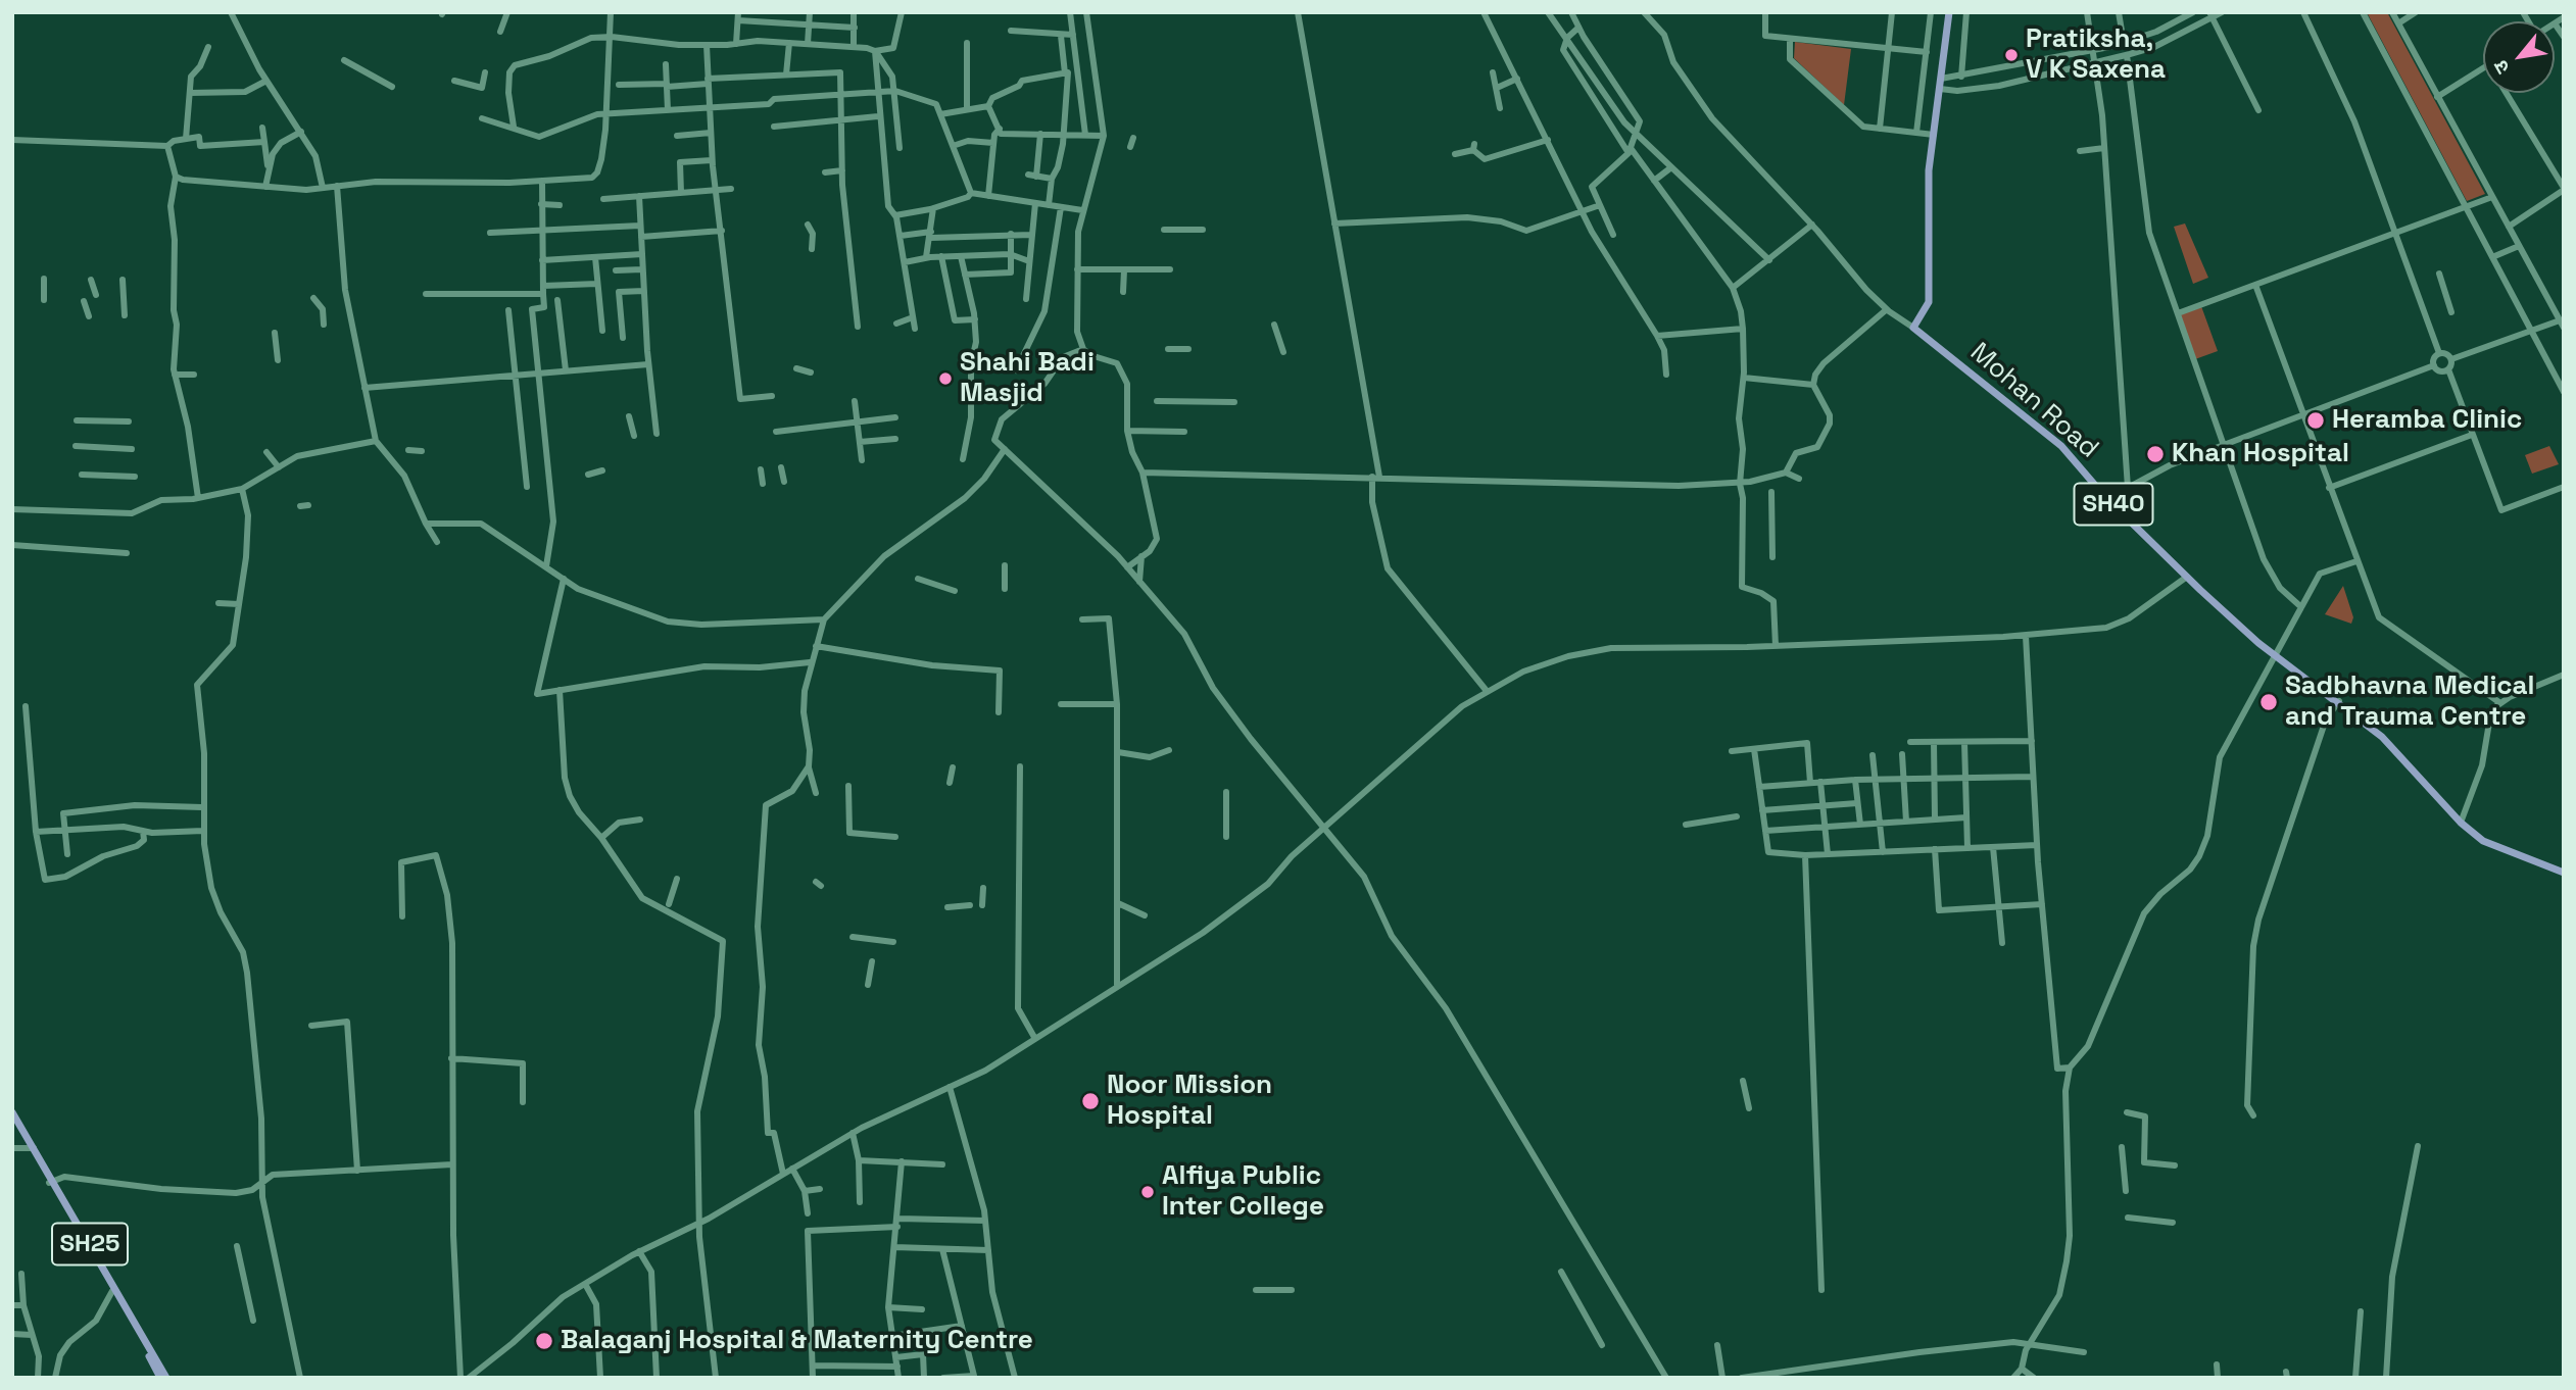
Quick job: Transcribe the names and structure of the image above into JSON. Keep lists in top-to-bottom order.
{
  "streets": {
    "main road": ["Mohan Road", "SH40", "SH25"]
  },
  "places": [
    "Pratiksha, V K Saxena",
    "Shahi Badi Masjid",
    "Heramba Clinic",
    "Khan Hospital",
    "Sadbhavna Medical and Trauma Centre",
    "Noor Mission Hospital",
    "Alfiya Public Inter College",
    "Balaganj Hospital & Maternity Centre"
  ],
  "north": "bottom left"
}
